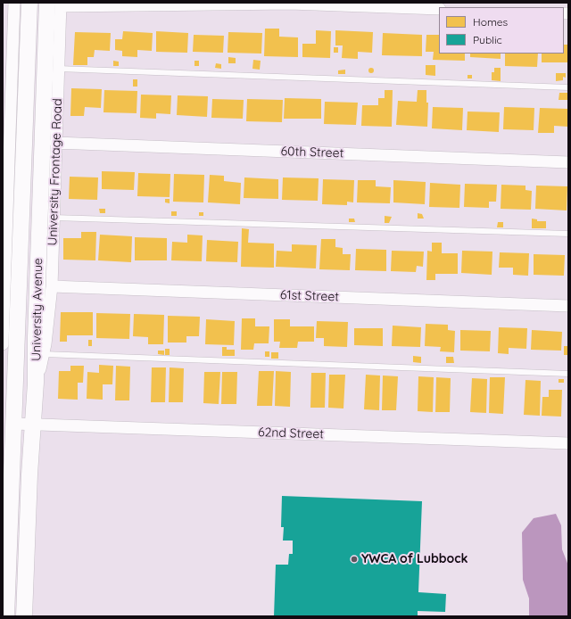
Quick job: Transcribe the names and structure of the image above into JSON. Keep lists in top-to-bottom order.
{
  "streets": {
    "main road": ["University Avenue"],
    "street": [
      "60th Street",
      "University Frontage Road",
      "61st Street",
      "62nd Street"
    ]
  },
  "crossings": [
    ["60th Street", "University Frontage Road"],
    ["University Frontage Road", "61st Street"],
    ["University Frontage Road", "University Avenue"],
    ["University Avenue", "62nd Street"]
  ],
  "places": ["YWCA of Lubbock"],
  "legend": ["Homes", "Public"]
}
